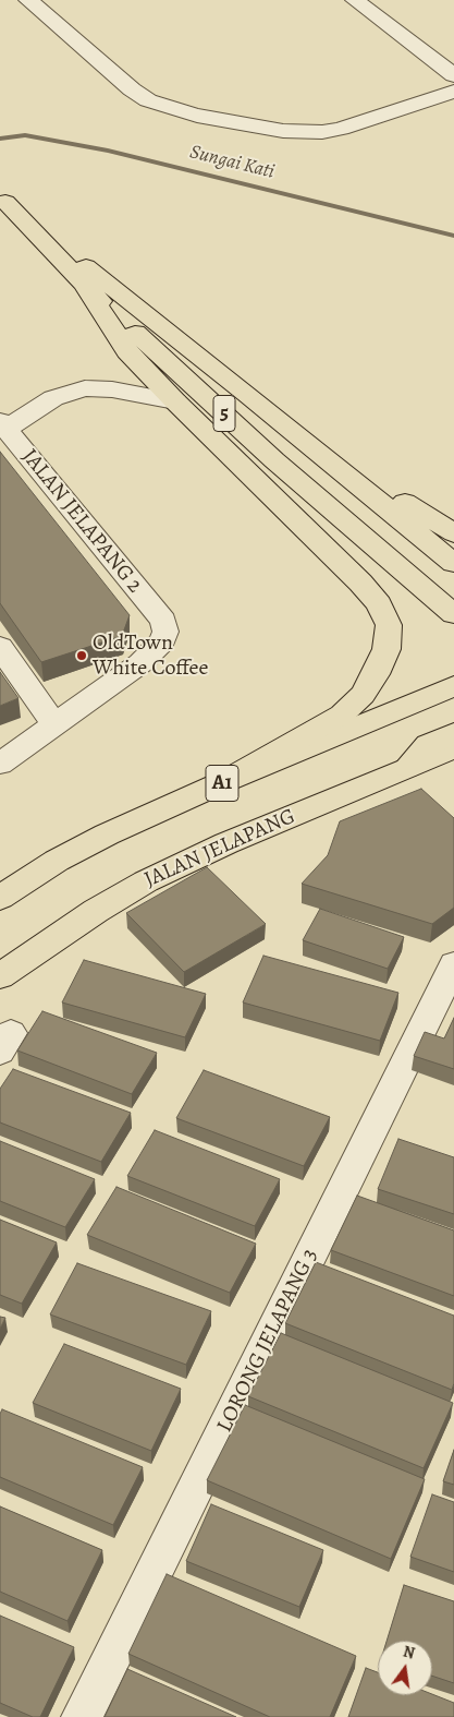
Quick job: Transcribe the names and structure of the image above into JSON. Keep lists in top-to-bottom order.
{
  "streets": {
    "main road": ["5", "A1", "JALAN JELAPANG"],
    "street": ["JALAN JELAPANG 2", "LORONG JELAPANG 3"]
  },
  "water": ["Sungai Kati"],
  "places": ["OldTown White Coffee"],
  "north": "top"
}
